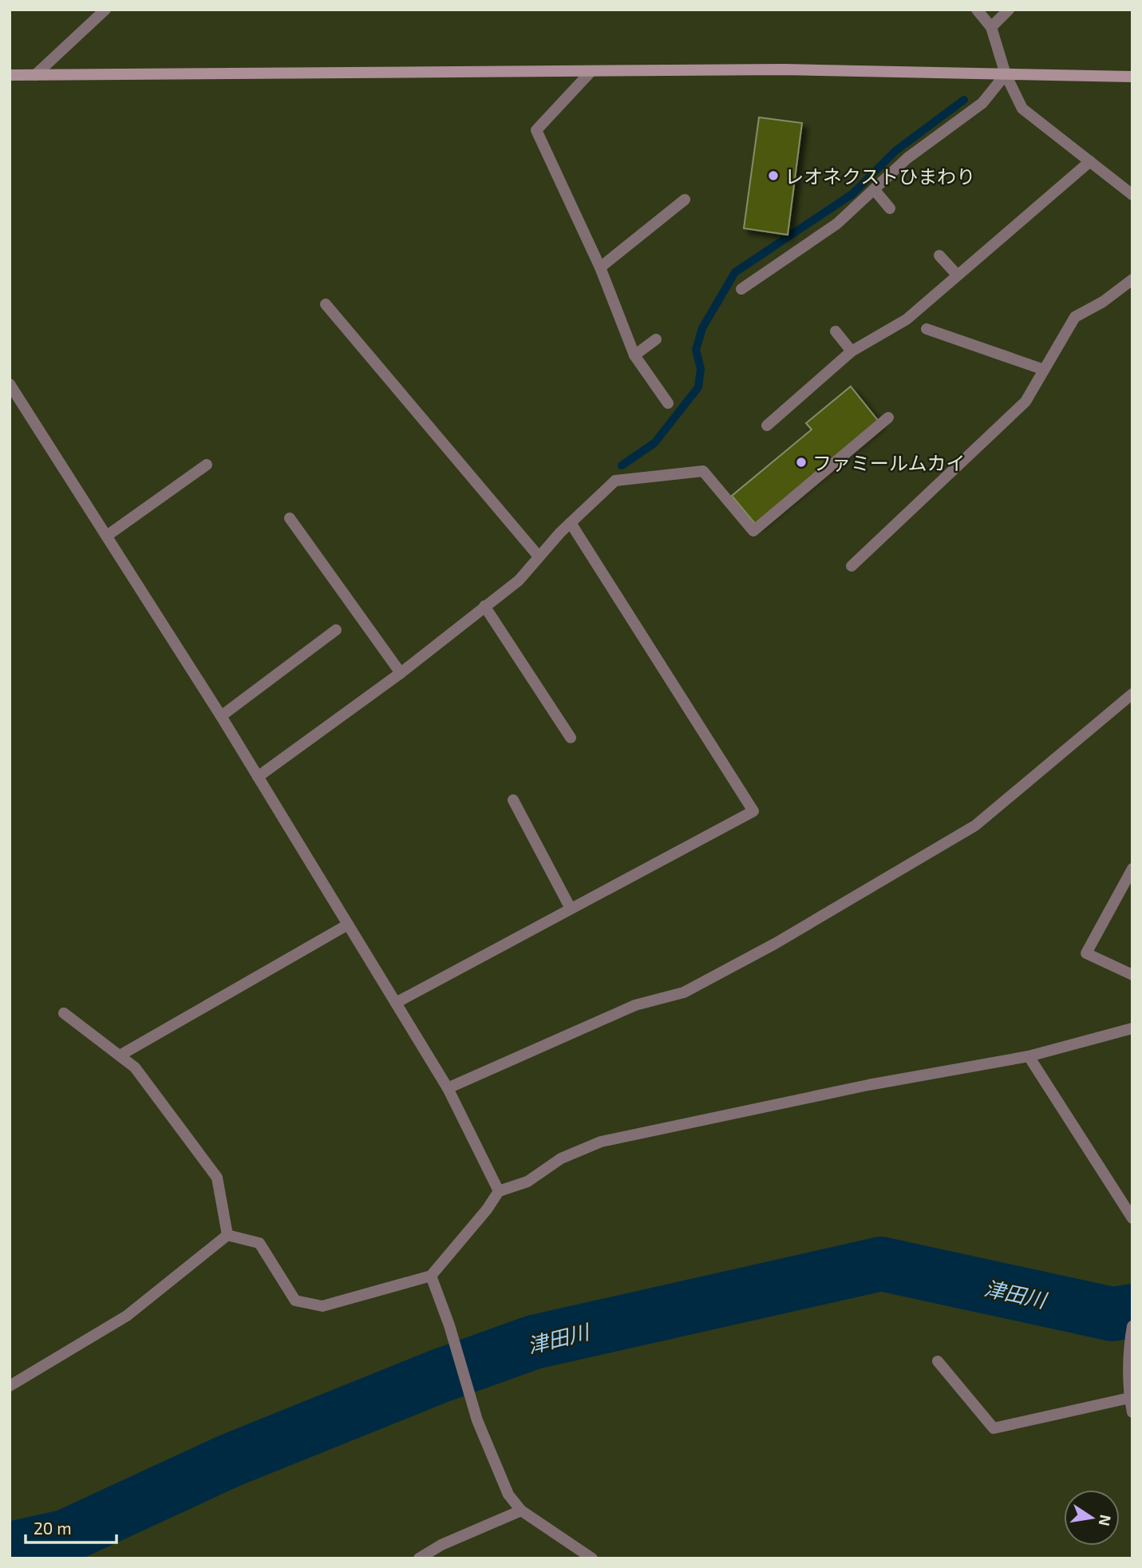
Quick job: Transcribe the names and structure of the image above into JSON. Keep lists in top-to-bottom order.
{
  "water": ["津田川"],
  "places": ["レオネクストひまわり", "ファミールムカイ"],
  "scale_bar": "20 m",
  "north": "right"
}
